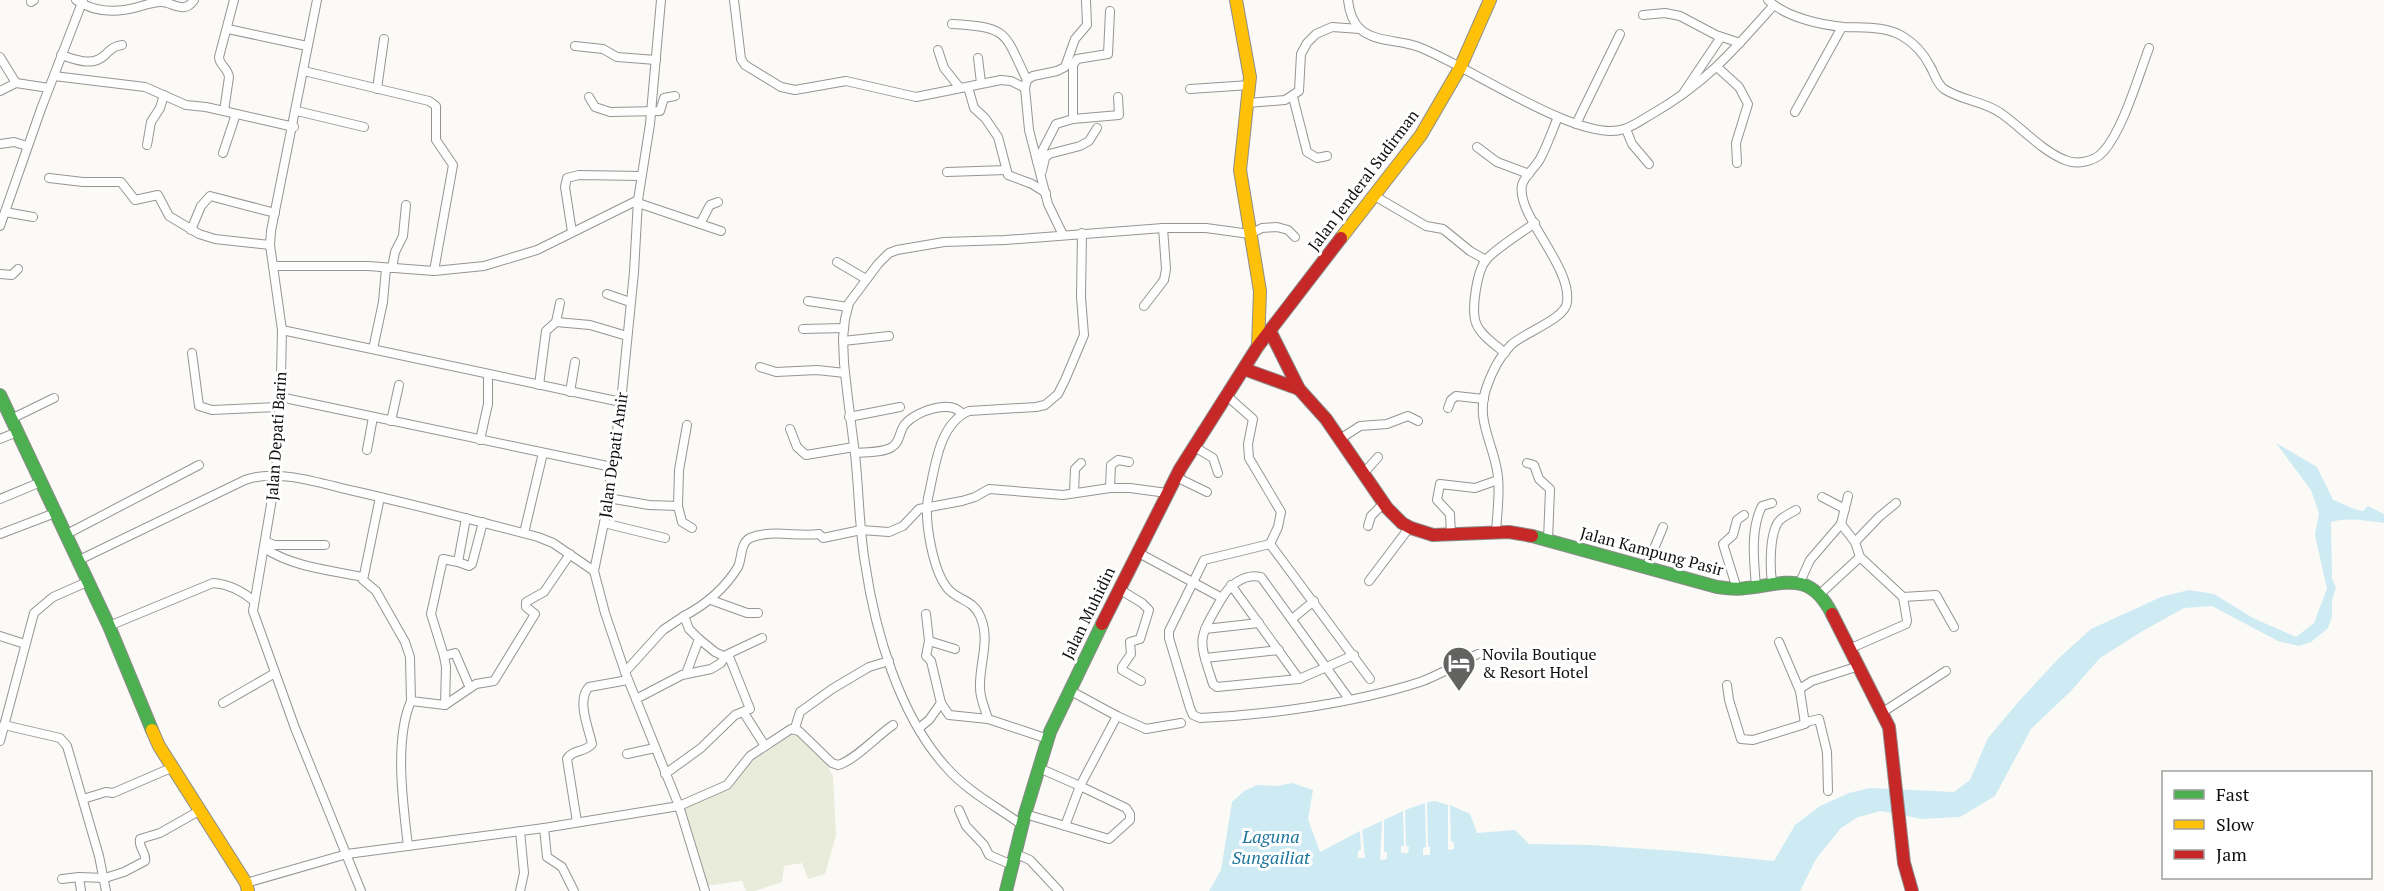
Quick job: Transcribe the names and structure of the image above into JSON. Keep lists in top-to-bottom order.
{
  "streets": {
    "main road": ["Jalan Jenderal Sudirman", "Jalan Kampung Pasir", "Jalan Muhidin"],
    "street": ["Jalan Depati Barin", "Jalan Depati Amir"]
  },
  "crossings": [
    ["Jalan Jenderal Sudirman", "Jalan Kampung Pasir"],
    ["Jalan Jenderal Sudirman", "Jalan Muhidin"]
  ],
  "water": ["Laguna Sungailiat"],
  "places": {
    "hotel": ["Novila Boutique & Resort Hotel"]
  },
  "legend": ["Fast", "Slow", "Jam"]
}
